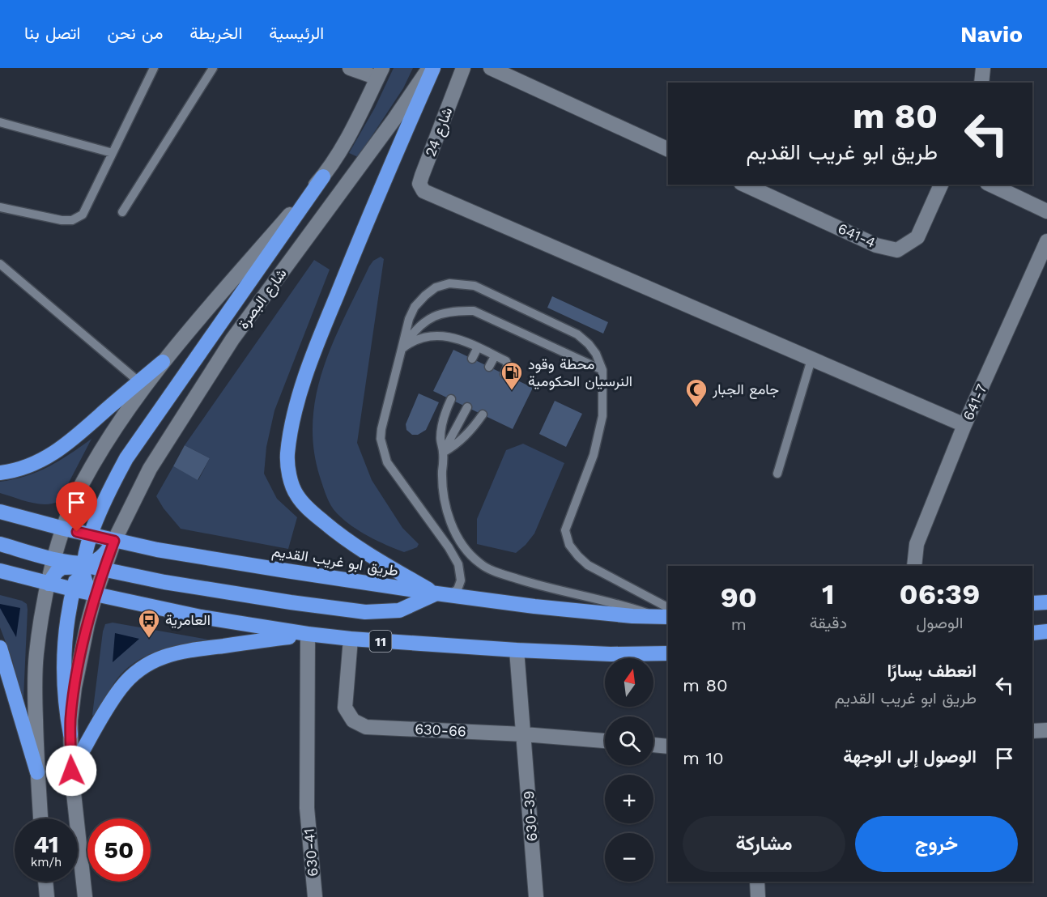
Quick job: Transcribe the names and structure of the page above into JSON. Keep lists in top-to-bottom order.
{
  "streets": {
    "highway": ["طريق ابو غريب القديم", "11"],
    "street": [
      "شارع 24",
      "641-4",
      "شارع البصرة",
      "641-7",
      "630-66",
      "630-39",
      "630-41"
    ]
  },
  "crossings": [
    ["شارع البصرة", "طريق ابو غريب القديم"],
    ["شارع البصرة", "11"],
    ["11", "630-66"],
    ["11", "630-39"],
    ["11", "630-41"],
    ["630-66", "630-39"]
  ],
  "places": {
    "fuel station": ["محطة وقود النرسيان الحكومية"],
    "mosque": ["جامع الجبار"],
    "bus stop": ["العامرية"]
  },
  "north": "top",
  "page": {
    "header": "Navio",
    "nav": [
      "الرئيسية",
      "الخريطة",
      "من نحن",
      "اتصل بنا"
    ],
    "turn": ["80 m", "طريق ابو غريب القديم"],
    "eta": [
      "06:39",
      "الوصول",
      "1",
      "دقيقة",
      "90",
      "m"
    ],
    "list": [
      {
        "name": "انعطف يسارًا",
        "note": "طريق ابو غريب القديم",
        "value": "80 m"
      },
      {
        "name": "الوصول إلى الوجهة",
        "value": "10 m"
      }
    ],
    "map_buttons": ["+", "−"],
    "buttons": ["خروج", "مشاركة"],
    "speed": "41 km/h",
    "limit": "50"
  }
}
